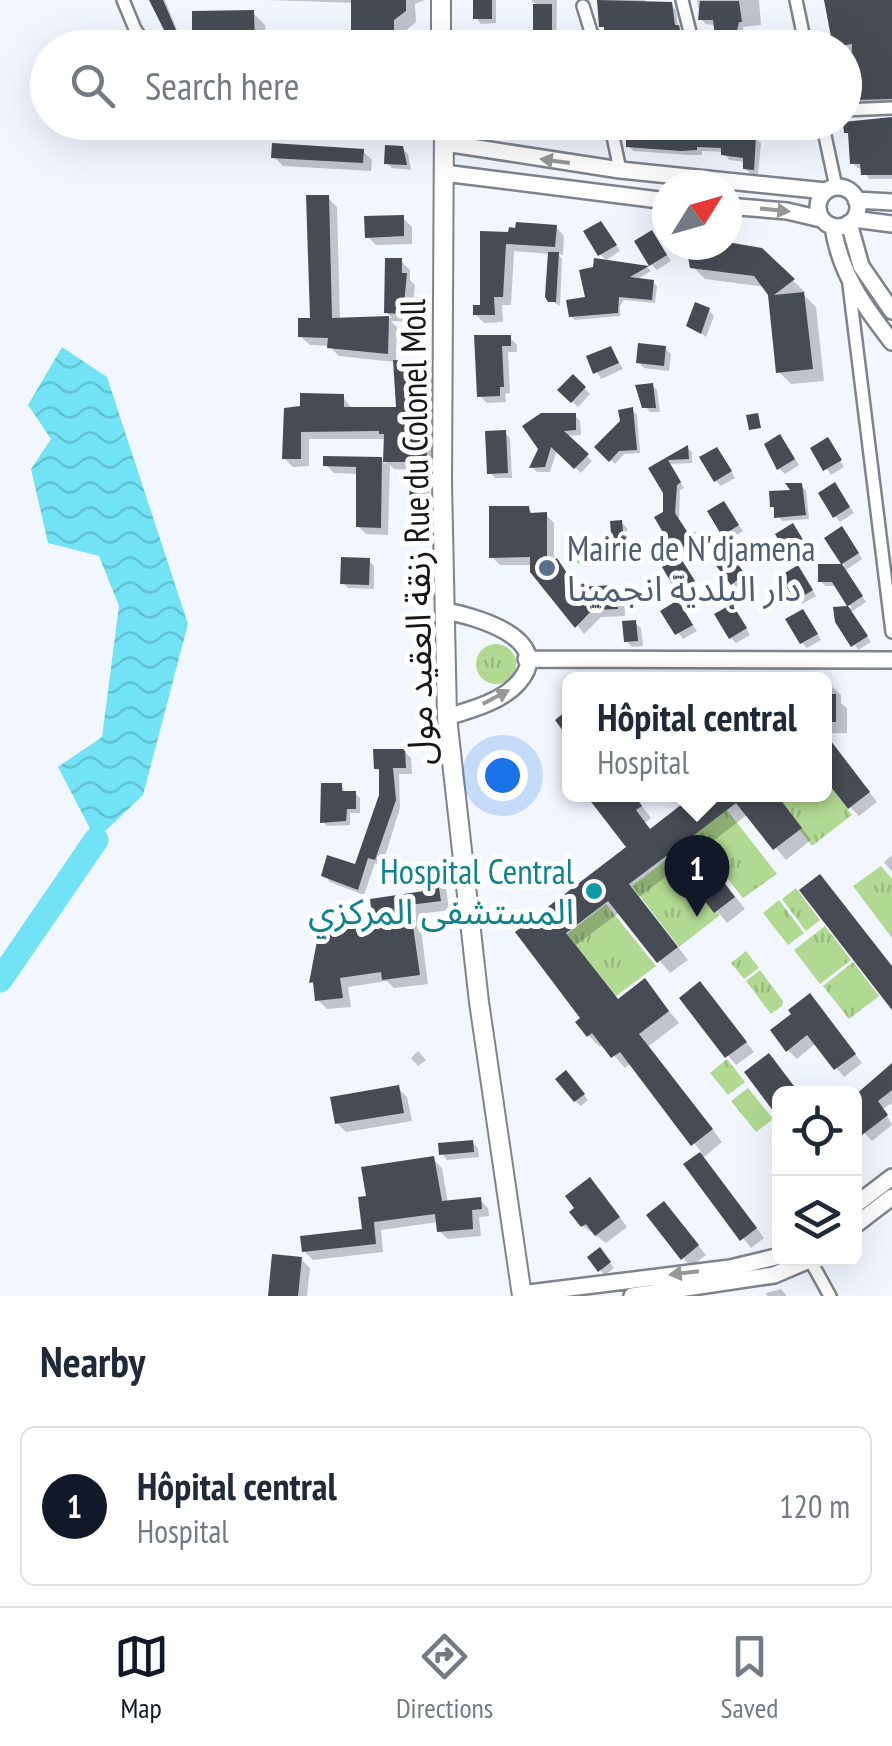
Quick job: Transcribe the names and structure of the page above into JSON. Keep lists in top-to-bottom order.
{
  "streets": {
    "main road": ["زنقة العقيد مول Rue du Colonel Moll"]
  },
  "places": ["Mairie de N'djamena دار البلدية انجمينا", "Hospital Central المستشفى المركزي"],
  "north": "top right",
  "page": {
    "search": "Search here",
    "popup": ["Hôpital central", "Hospital"],
    "pins": "1",
    "heading": "Nearby",
    "list": [
      {
        "mark": "1",
        "name": "Hôpital central",
        "note": "Hospital",
        "value": "120 m"
      }
    ],
    "nav": ["Map", "Directions", "Saved"]
  }
}
